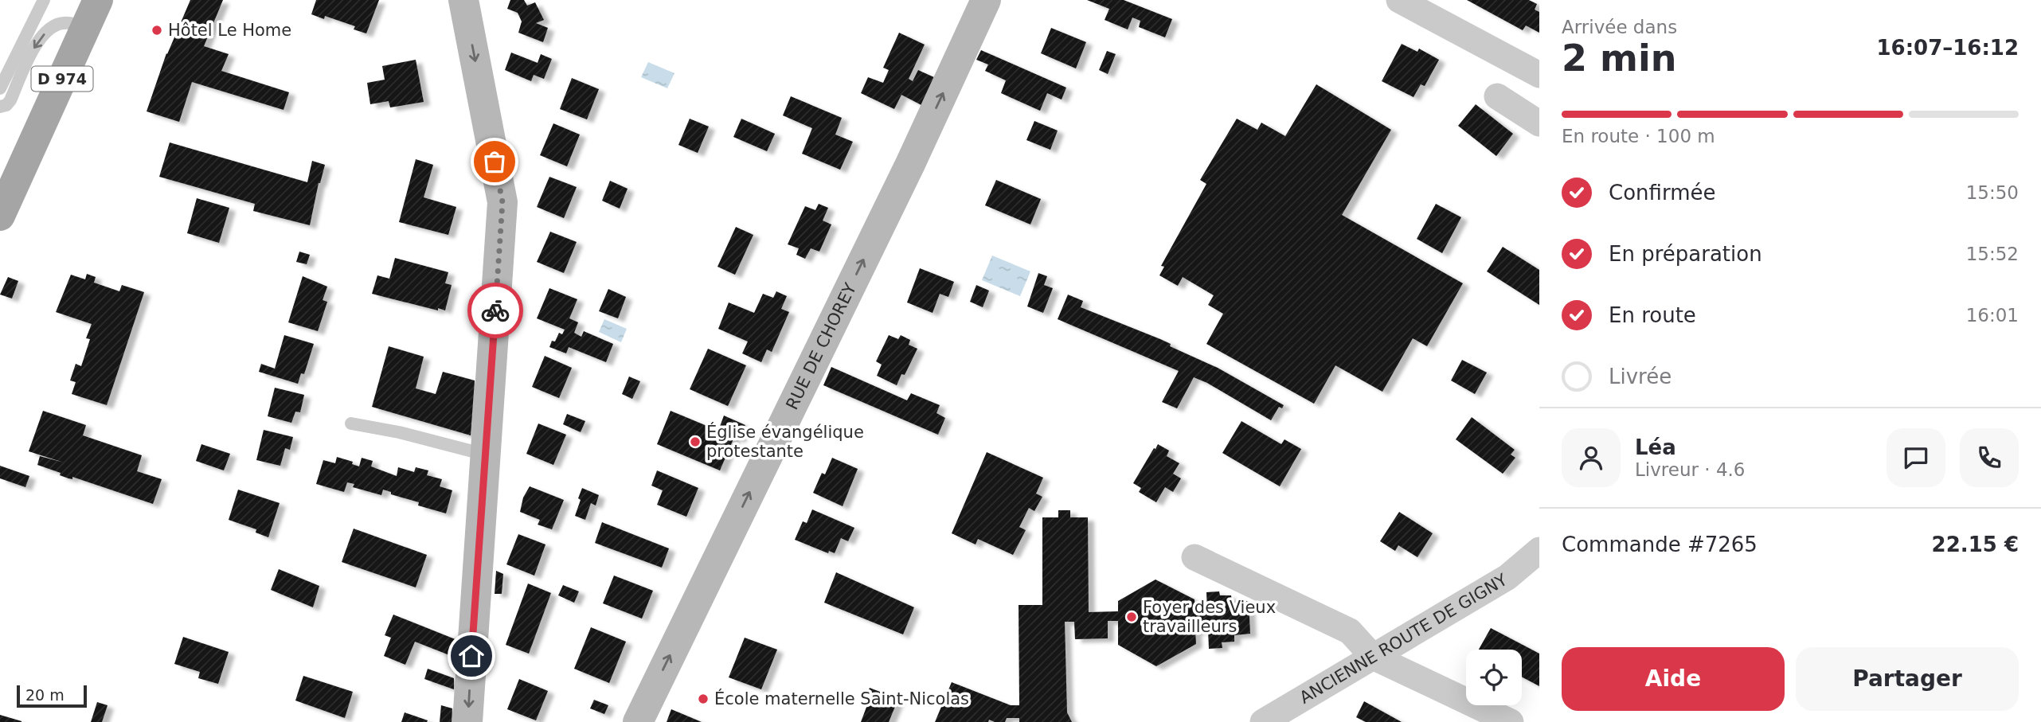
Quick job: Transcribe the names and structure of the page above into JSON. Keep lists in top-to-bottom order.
{
  "streets": {
    "main road": ["D 974"],
    "street": ["RUE DE CHOREY", "ANCIENNE ROUTE DE GIGNY"]
  },
  "one_way": ["RUE DE CHOREY"],
  "places": [
    "Hôtel Le Home",
    "Église évangélique protestante",
    "Foyer des Vieux travailleurs",
    "École maternelle Saint-Nicolas"
  ],
  "scale_bar": "20 m",
  "page": {
    "heading": ["2 min", "Arrivée dans", "16:07–16:12"],
    "panel": [
      "Léa",
      "Livreur · 4.6",
      "Commande #7265",
      "22.15 €"
    ],
    "bar": "En route · 100 m",
    "list": [
      ["Confirmée", "15:50"],
      ["En préparation", "15:52"],
      ["En route", "16:01"],
      "Livrée"
    ],
    "buttons": ["Aide", "Partager"],
    "scale": "20 m"
  }
}
